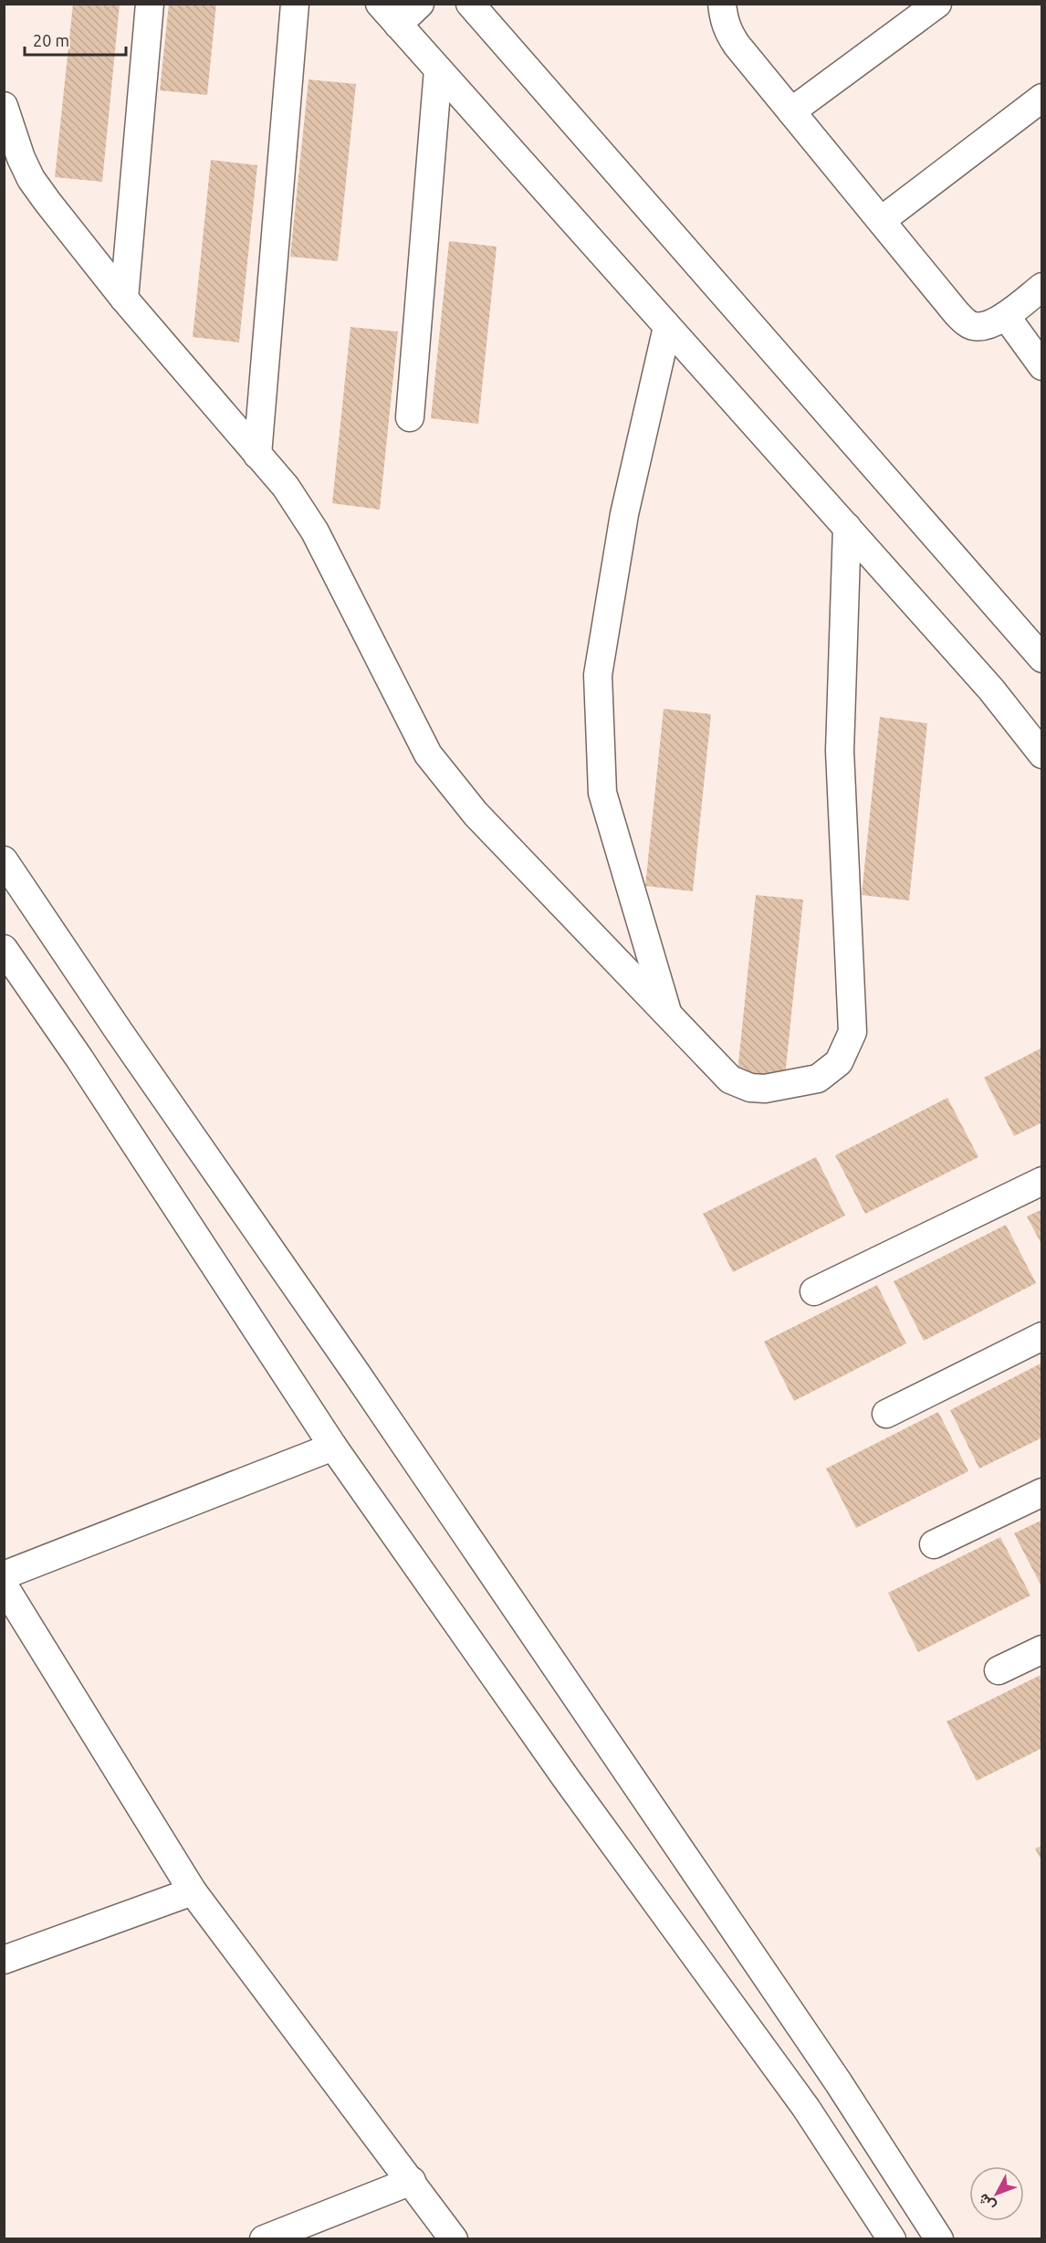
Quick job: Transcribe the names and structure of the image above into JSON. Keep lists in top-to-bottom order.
{
  "scale_bar": "20 m",
  "north": "bottom left"
}
